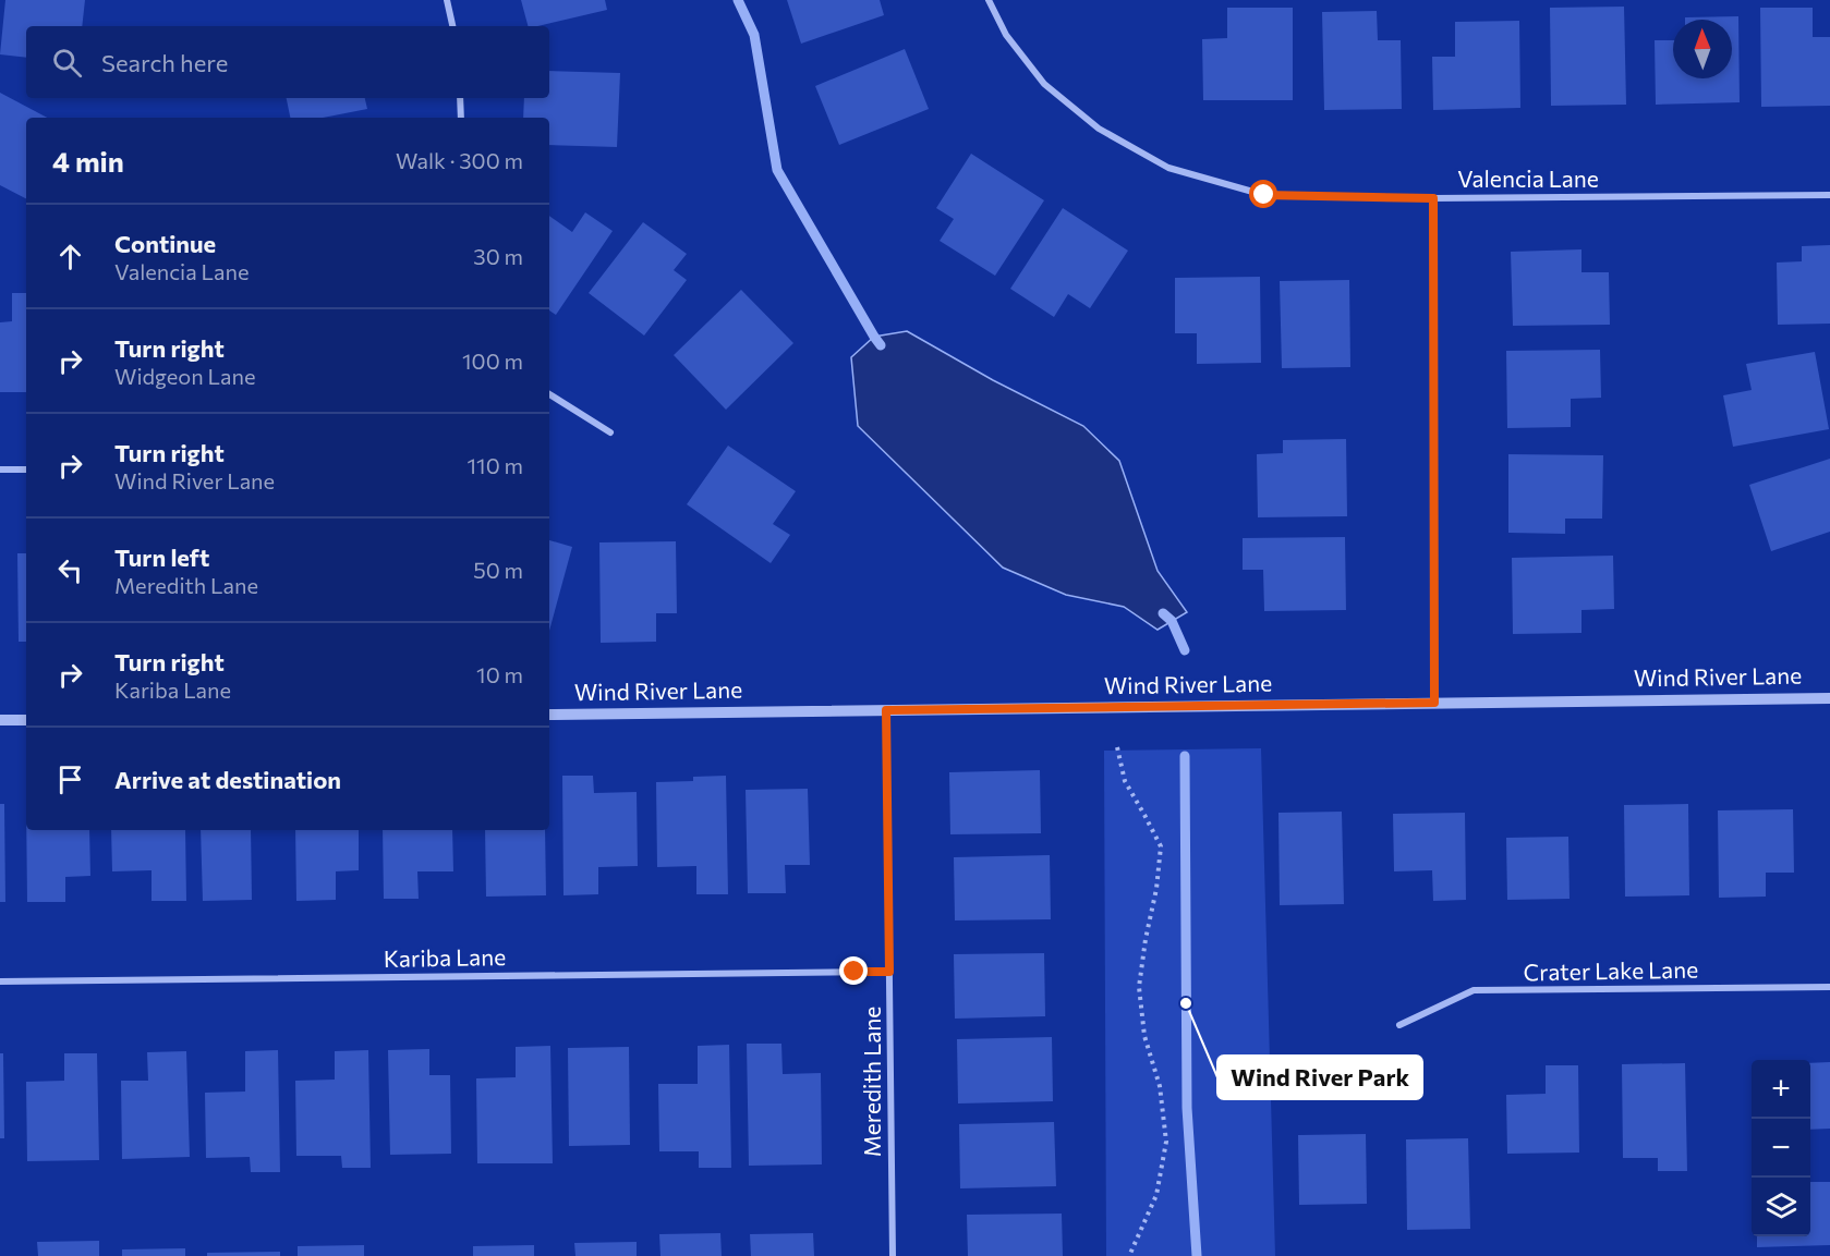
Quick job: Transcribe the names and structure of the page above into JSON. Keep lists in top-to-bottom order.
{
  "streets": {
    "street": [
      "Valencia Lane",
      "Wind River Lane",
      "Kariba Lane",
      "Crater Lake Lane",
      "Meredith Lane"
    ]
  },
  "crossings": [
    ["Wind River Lane", "Meredith Lane"],
    ["Kariba Lane", "Meredith Lane"]
  ],
  "places": ["Wind River Park"],
  "north": "top",
  "page": {
    "search": "Search here",
    "heading": ["4 min", "Walk · 300 m"],
    "list": [
      ["Continue", "Valencia Lane", "30 m"],
      ["Turn right", "Widgeon Lane", "100 m"],
      ["Turn right", "Wind River Lane", "110 m"],
      ["Turn left", "Meredith Lane", "50 m"],
      ["Turn right", "Kariba Lane", "10 m"],
      "Arrive at destination"
    ],
    "map_buttons": ["+", "−"]
  }
}
